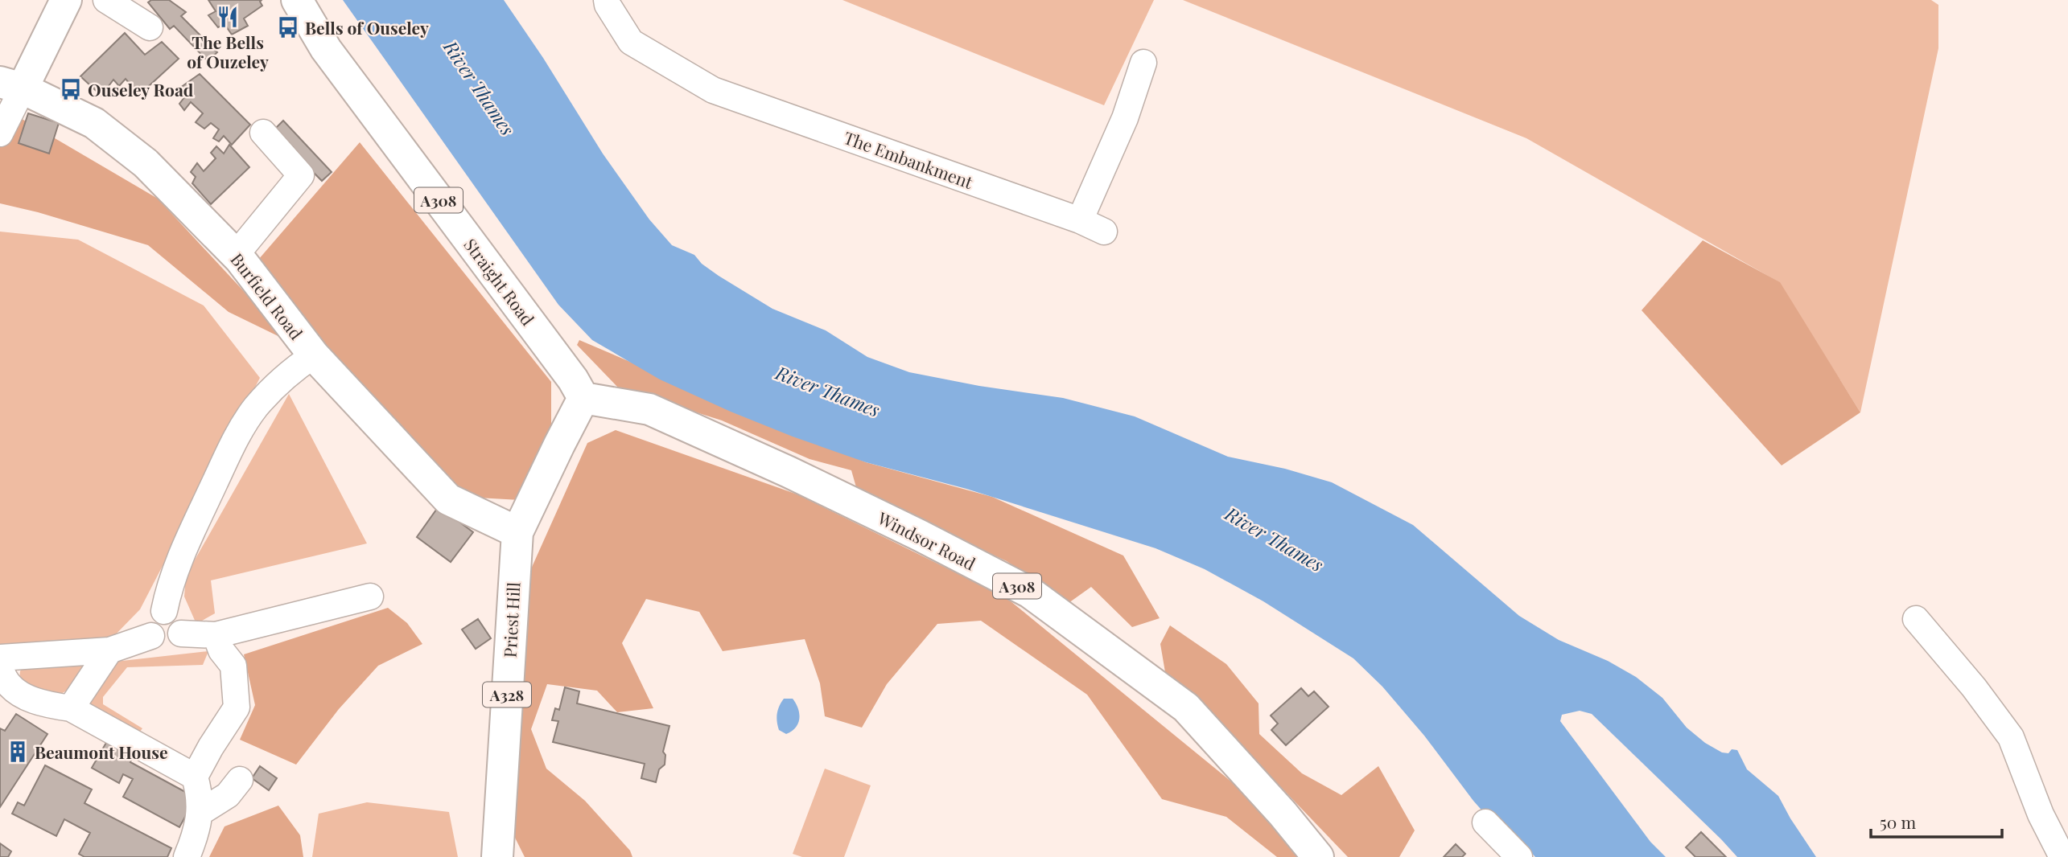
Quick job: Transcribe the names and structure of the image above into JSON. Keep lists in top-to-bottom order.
{
  "streets": {
    "main road": [
      "A308",
      "Straight Road",
      "Burfield Road",
      "Windsor Road",
      "Priest Hill",
      "A328"
    ],
    "street": ["The Embankment"]
  },
  "crossings": [
    ["Straight Road", "Windsor Road"],
    ["Straight Road", "Priest Hill"],
    ["Burfield Road", "Priest Hill"],
    ["Windsor Road", "Priest Hill"]
  ],
  "water": ["River Thames"],
  "places": {
    "restaurant": ["The Bells of Ouzeley"],
    "bus stop": ["Bells of Ouseley", "Ouseley Road"],
    "building": ["Beaumont House"]
  },
  "scale_bar": "50 m"
}
